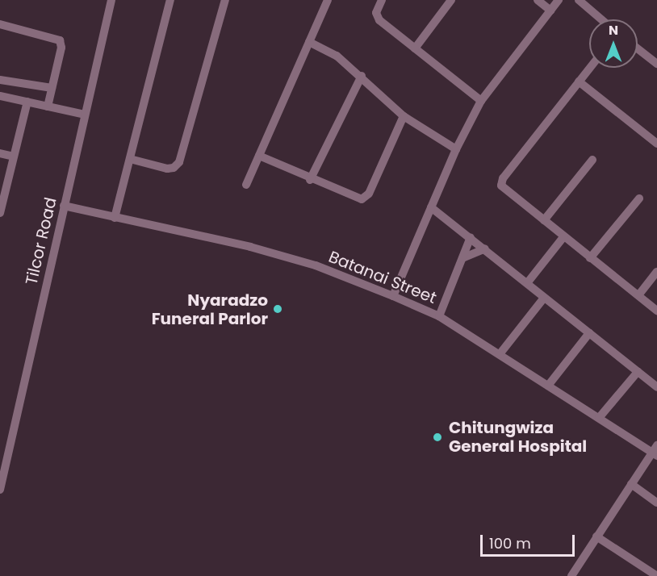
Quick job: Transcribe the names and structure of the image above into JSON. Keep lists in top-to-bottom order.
{
  "streets": {
    "street": ["Tilcor Road", "Batanai Street"]
  },
  "crossings": [
    ["Tilcor Road", "Batanai Street"]
  ],
  "places": ["Nyaradzo Funeral Parlor", "Chitungwiza General Hospital"],
  "scale_bar": "100 m",
  "north": "top"
}
